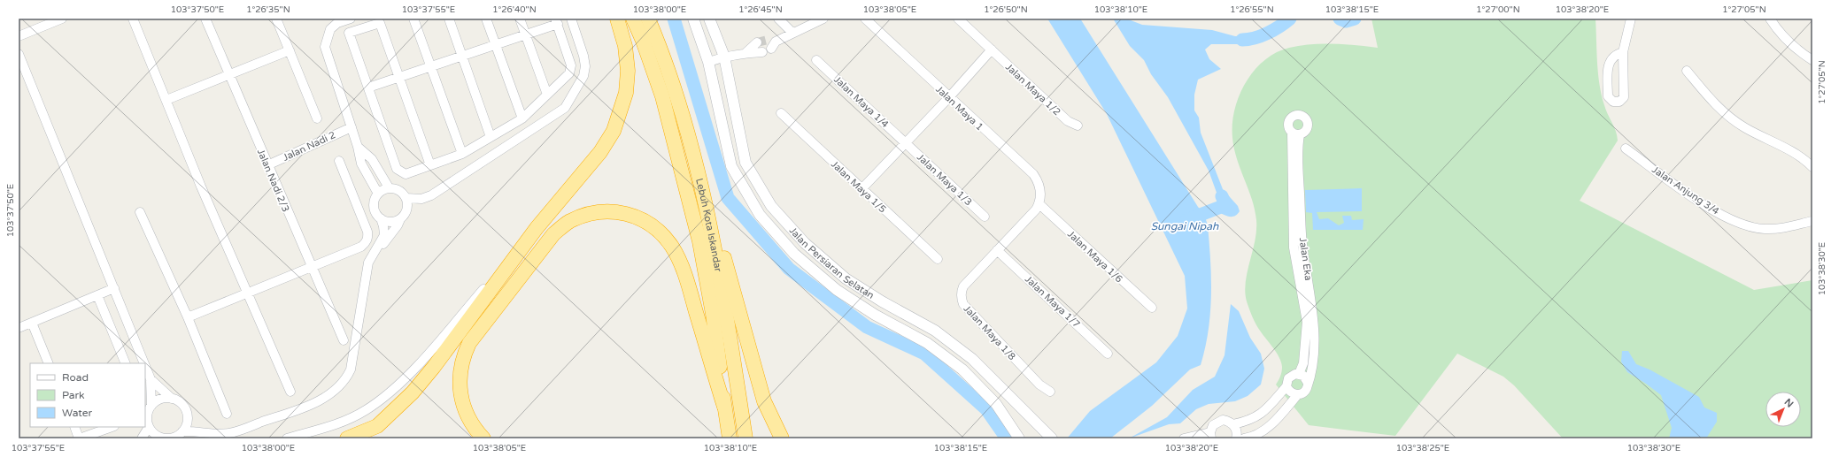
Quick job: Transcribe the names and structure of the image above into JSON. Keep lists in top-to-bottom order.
{
  "streets": {
    "highway": ["Lebuh Kota Iskandar"],
    "street": [
      "Jalan Maya 1/2",
      "Jalan Maya 1/4",
      "Jalan Maya 1",
      "Jalan Nadi 2",
      "Jalan Maya 1/3",
      "Jalan Nadi 2/3",
      "Jalan Maya 1/5",
      "Jalan Anjung 3/4",
      "Jalan Maya 1/6",
      "Jalan Eka",
      "Jalan Persiaran Selatan",
      "Jalan Maya 1/7",
      "Jalan Maya 1/8"
    ]
  },
  "crossings": [
    ["Jalan Maya 1/4", "Jalan Maya 1/3"],
    ["Jalan Maya 1", "Jalan Maya 1/6"],
    ["Jalan Maya 1", "Jalan Maya 1/8"],
    ["Jalan Nadi 2", "Jalan Nadi 2/3"],
    ["Jalan Maya 1/6", "Jalan Maya 1/8"],
    ["Jalan Maya 1/7", "Jalan Maya 1/8"]
  ],
  "water": ["Sungai Nipah"],
  "legend": ["Road", "Park", "Water"],
  "north": "top right",
  "coordinates": [
    "103°37'50\"E",
    "1°26'35\"N",
    "103°37'55\"E",
    "1°26'40\"N",
    "103°38'00\"E",
    "1°26'45\"N",
    "103°38'05\"E",
    "1°26'50\"N",
    "103°38'10\"E",
    "1°26'55\"N",
    "103°38'15\"E",
    "1°27'00\"N",
    "103°38'20\"E",
    "1°27'05\"N",
    "103°38'30\"E",
    "103°38'25\"E"
  ]
}
